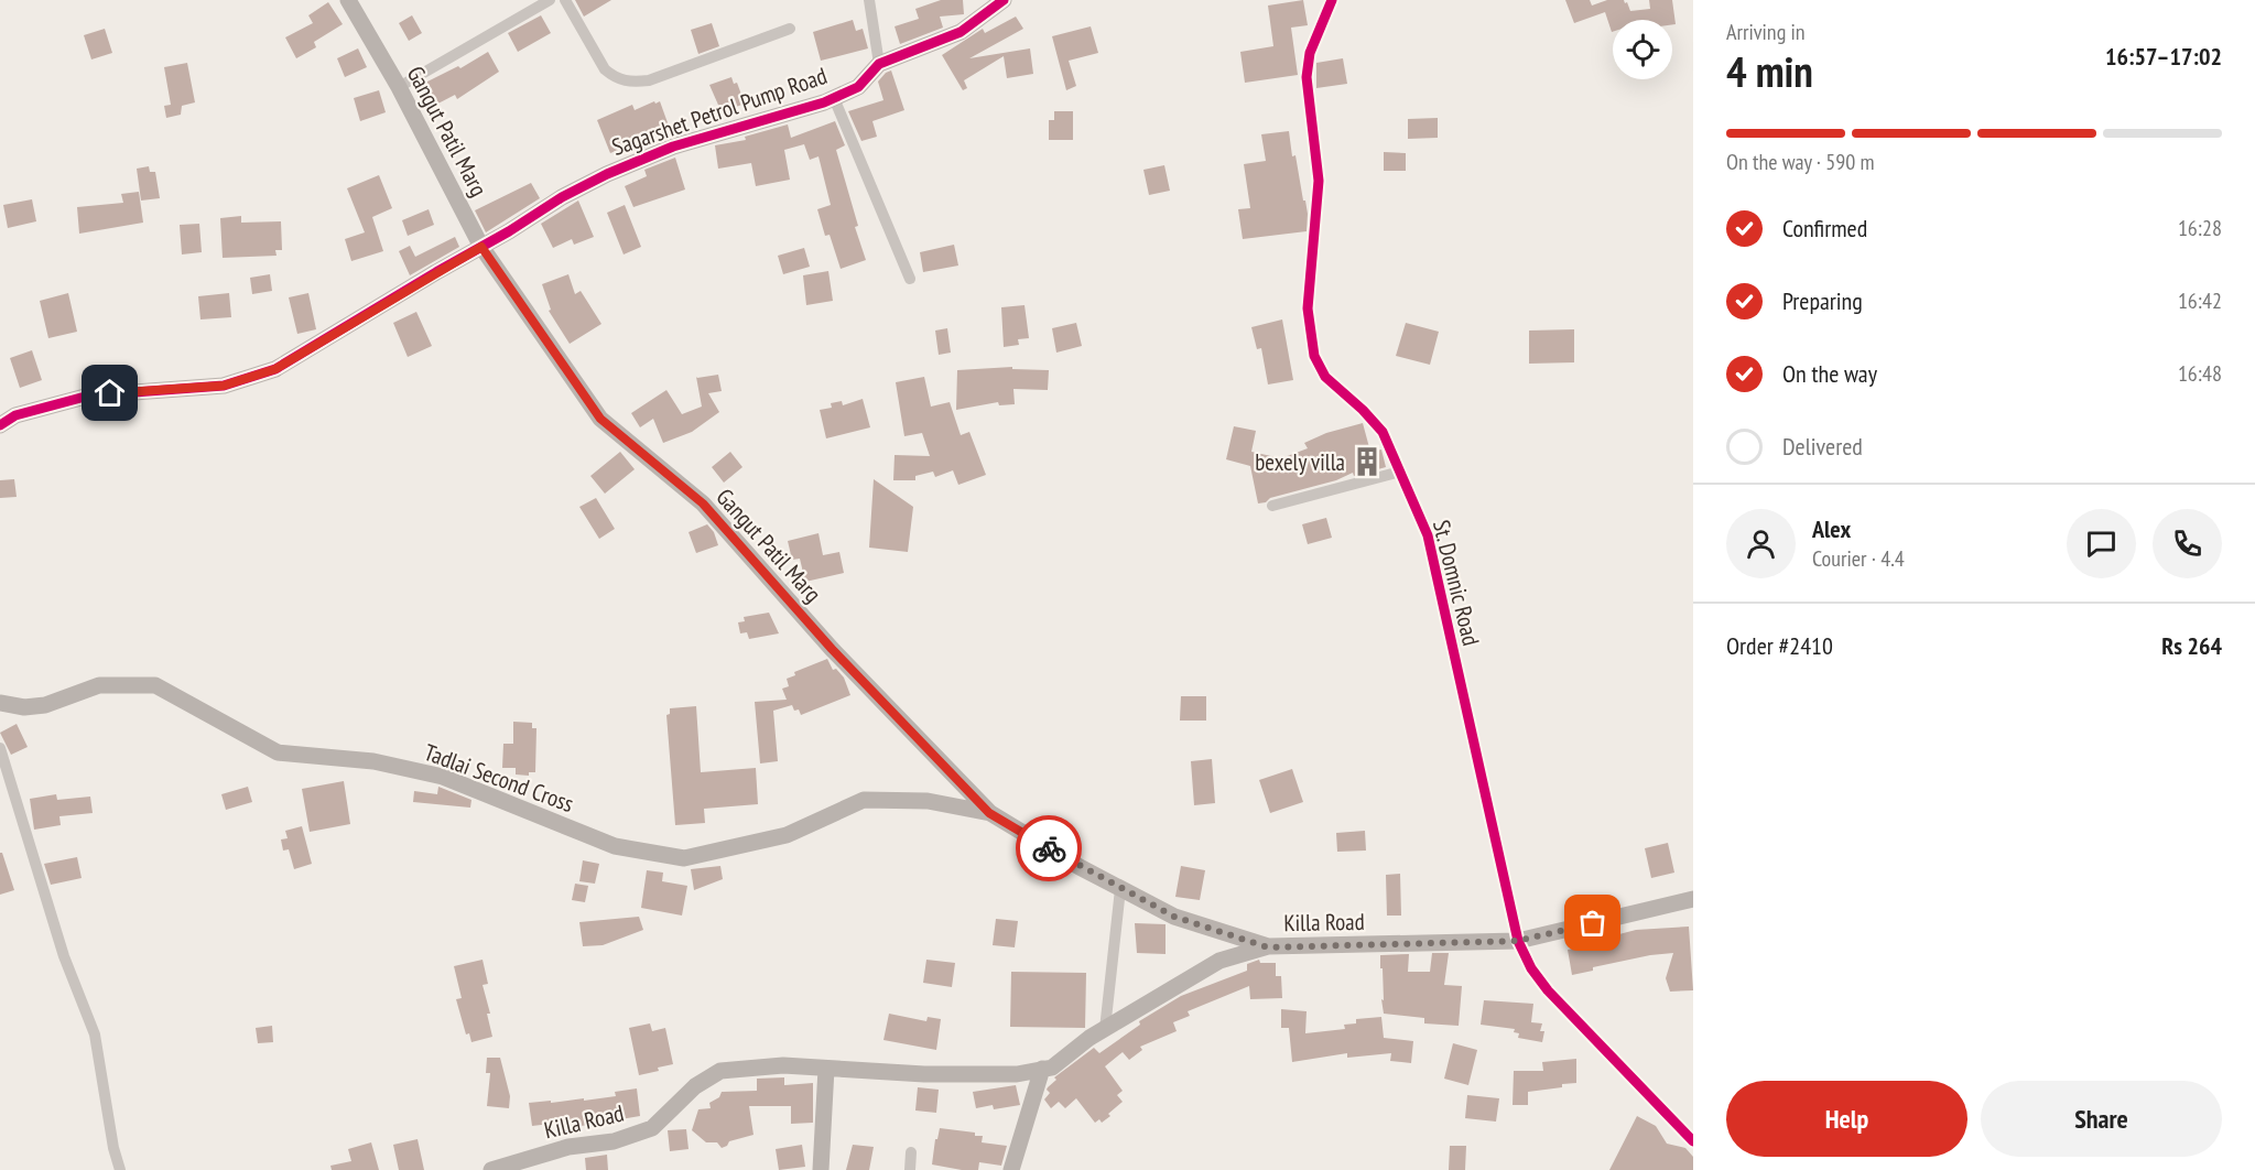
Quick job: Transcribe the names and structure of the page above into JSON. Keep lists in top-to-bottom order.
{
  "streets": {
    "street": [
      "Sagarshet Petrol Pump Road",
      "Gangut Patil Marg",
      "St. Domnic Road",
      "Tadlai Second Cross",
      "Killa Road"
    ]
  },
  "crossings": [
    ["Sagarshet Petrol Pump Road", "Gangut Patil Marg"],
    ["Gangut Patil Marg", "Tadlai Second Cross"],
    ["Gangut Patil Marg", "Killa Road"],
    ["St. Domnic Road", "Killa Road"]
  ],
  "places": {
    "building": ["bexely villa"]
  },
  "page": {
    "heading": ["4 min", "Arriving in", "16:57–17:02"],
    "panel": [
      "Alex",
      "Courier · 4.4",
      "Order #2410",
      "Rs 264"
    ],
    "bar": "On the way · 590 m",
    "list": [
      ["Confirmed", "16:28"],
      ["Preparing", "16:42"],
      ["On the way", "16:48"],
      "Delivered"
    ],
    "buttons": ["Help", "Share"]
  }
}
